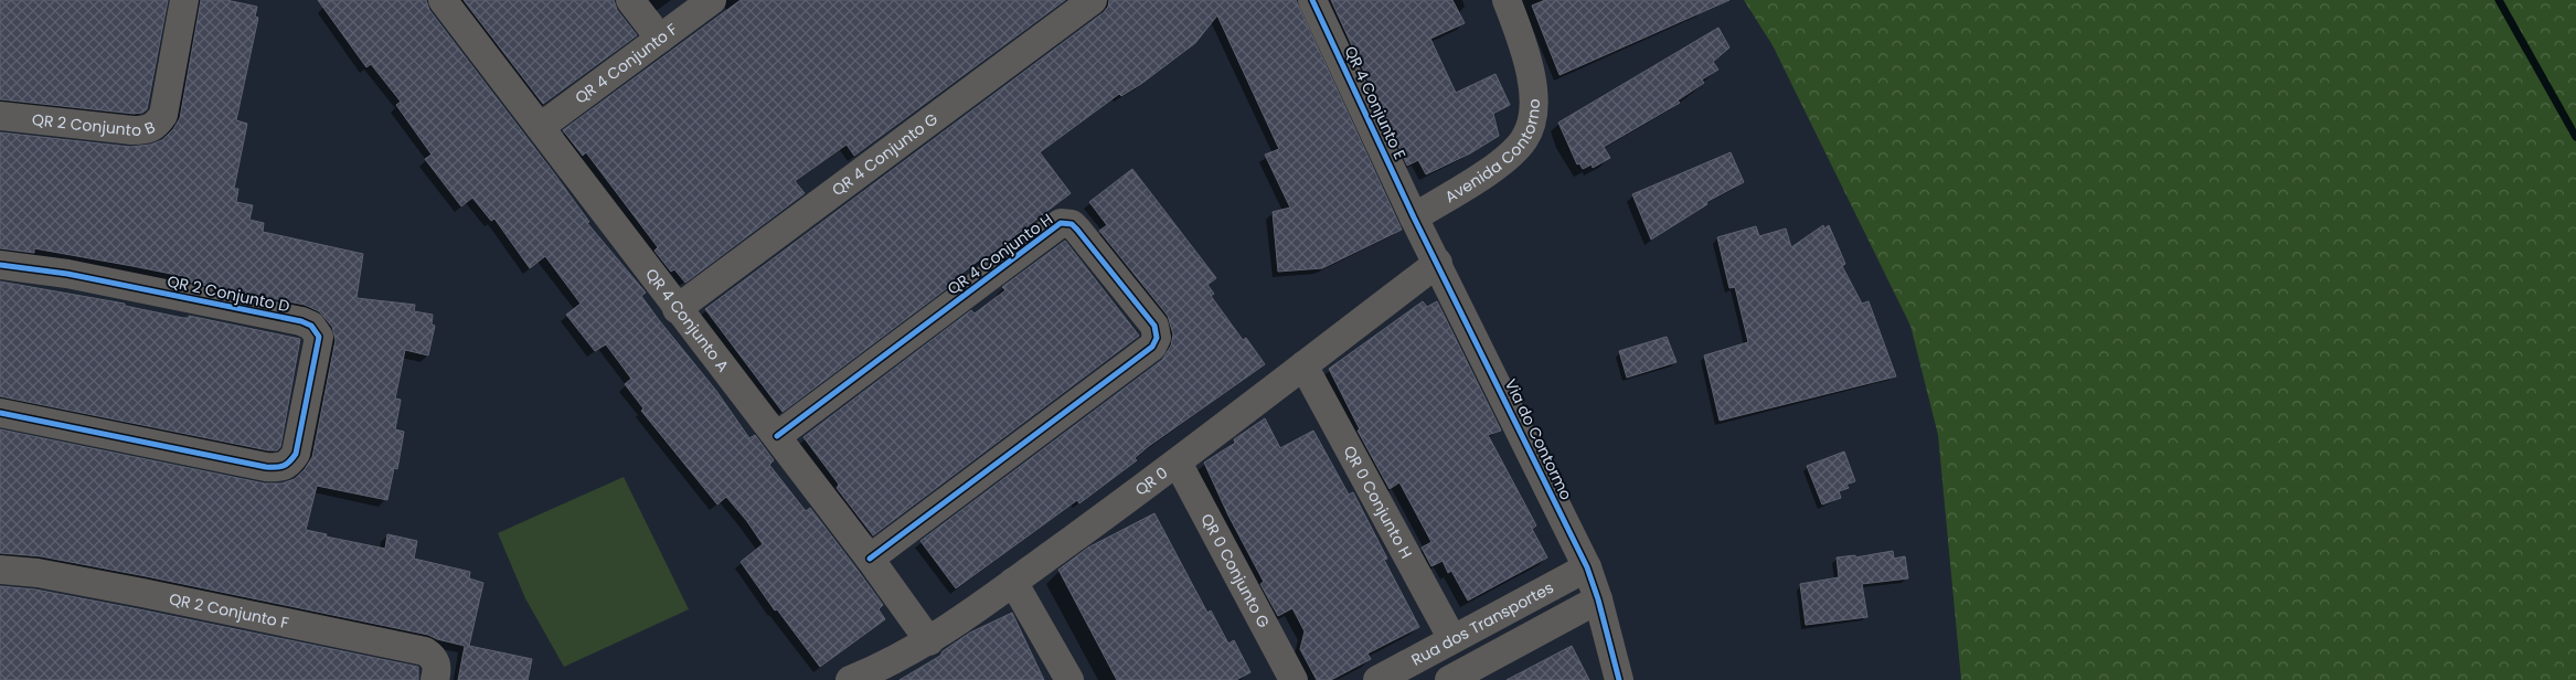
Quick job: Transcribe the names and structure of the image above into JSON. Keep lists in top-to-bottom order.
{
  "streets": {
    "street": [
      "QR 4 Conjunto F",
      "QR 4 Conjunto E",
      "QR 2 Conjunto B",
      "Avenida Contorno",
      "QR 4 Conjunto G",
      "QR 4 Conjunto H",
      "QR 2 Conjunto D",
      "QR 4 Conjunto A",
      "Via do Contormo",
      "QR 0",
      "QR 0 Conjunto H",
      "QR 0 Conjunto G",
      "QR 2 Conjunto F",
      "Rua dos Transportes"
    ]
  },
  "crossings": [
    ["QR 4 Conjunto F", "QR 4 Conjunto A"],
    ["QR 4 Conjunto E", "Avenida Contorno"],
    ["QR 4 Conjunto E", "Via do Contormo"],
    ["Avenida Contorno", "Via do Contormo"],
    ["QR 4 Conjunto G", "QR 4 Conjunto A"],
    ["QR 4 Conjunto H", "QR 4 Conjunto A"],
    ["QR 4 Conjunto A", "QR 0"],
    ["Via do Contormo", "QR 0"],
    ["Via do Contormo", "Rua dos Transportes"],
    ["QR 0", "QR 0 Conjunto H"],
    ["QR 0", "QR 0 Conjunto G"],
    ["QR 0 Conjunto H", "Rua dos Transportes"]
  ]
}
